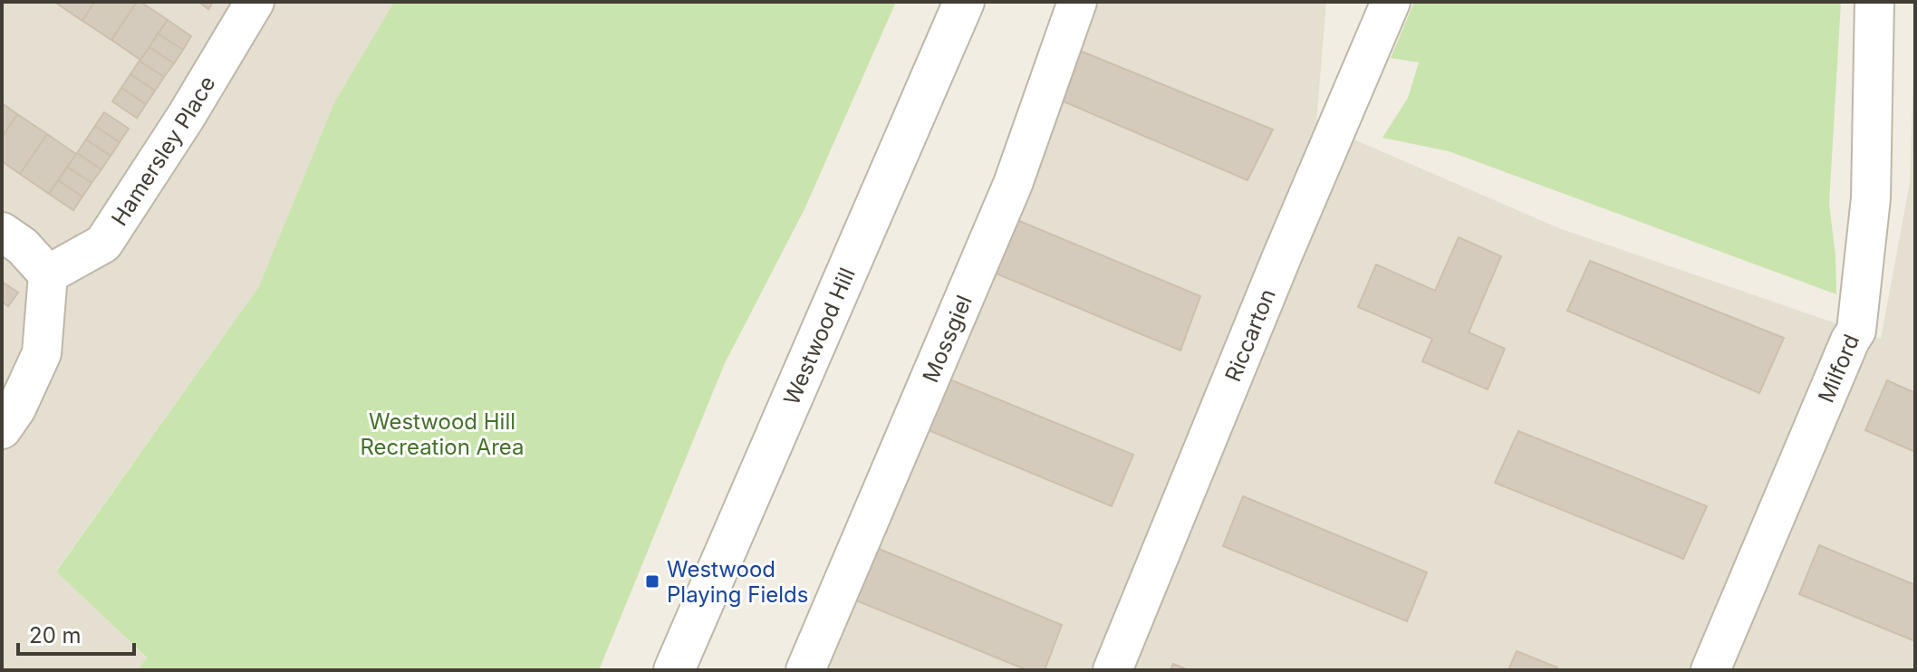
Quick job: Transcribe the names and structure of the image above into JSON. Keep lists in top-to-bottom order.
{
  "streets": {
    "street": [
      "Hamersley Place",
      "Riccarton",
      "Westwood Hill",
      "Mossgiel",
      "Milford"
    ]
  },
  "parks": ["Westwood Hill Recreation Area"],
  "places": {
    "transit": ["Westwood Playing Fields"]
  },
  "scale_bar": "20 m"
}
